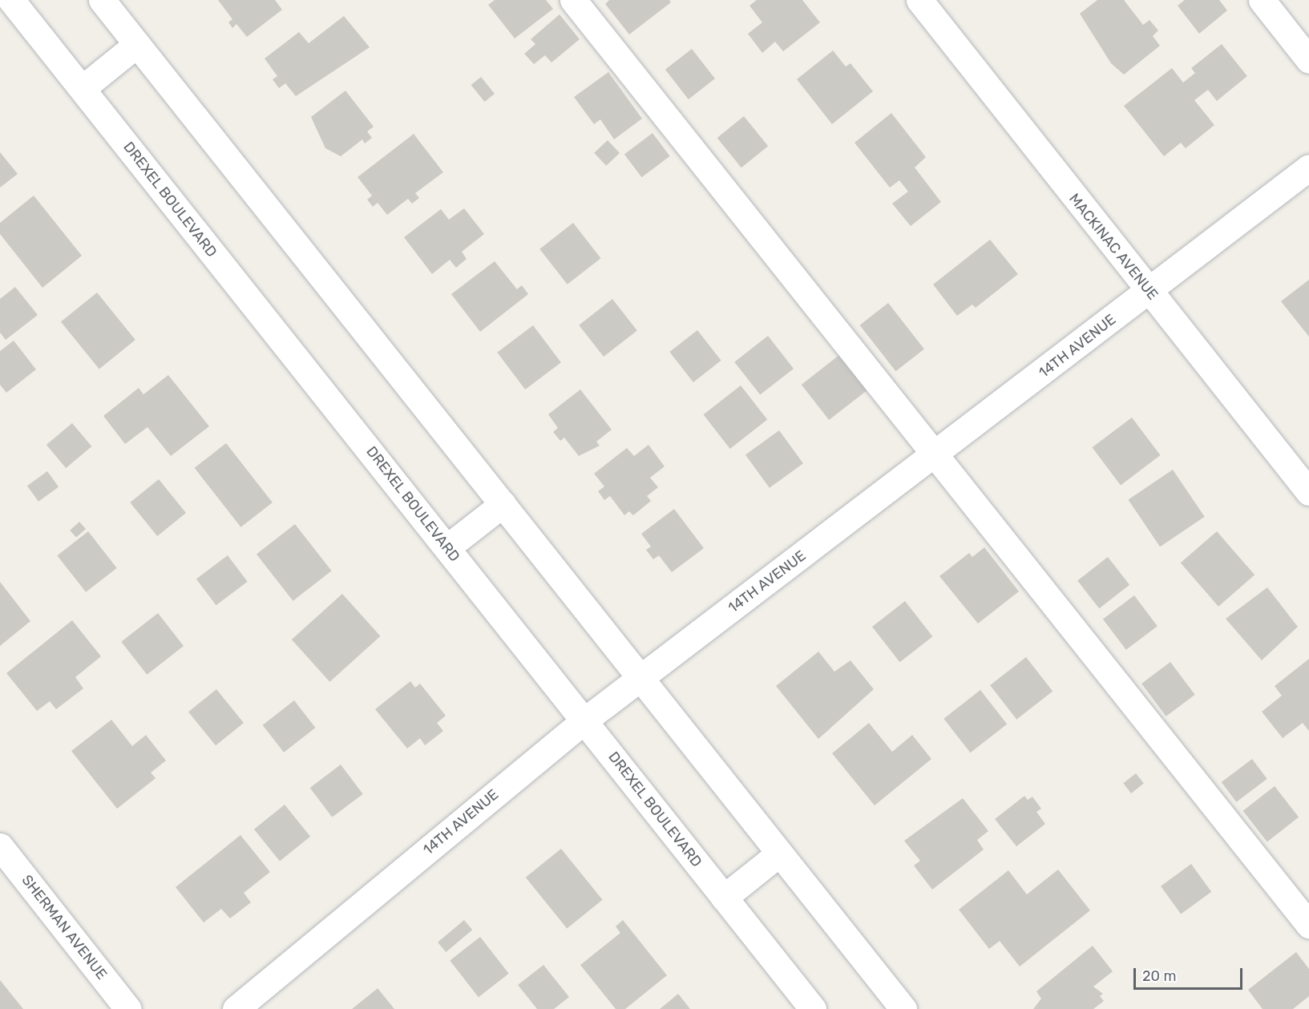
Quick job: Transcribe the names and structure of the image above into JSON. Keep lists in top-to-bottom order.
{
  "streets": {
    "street": [
      "DREXEL BOULEVARD",
      "MACKINAC AVENUE",
      "14TH AVENUE",
      "SHERMAN AVENUE"
    ]
  },
  "crossings": [
    ["DREXEL BOULEVARD", "14TH AVENUE"],
    ["MACKINAC AVENUE", "14TH AVENUE"]
  ],
  "scale_bar": "20 m"
}
